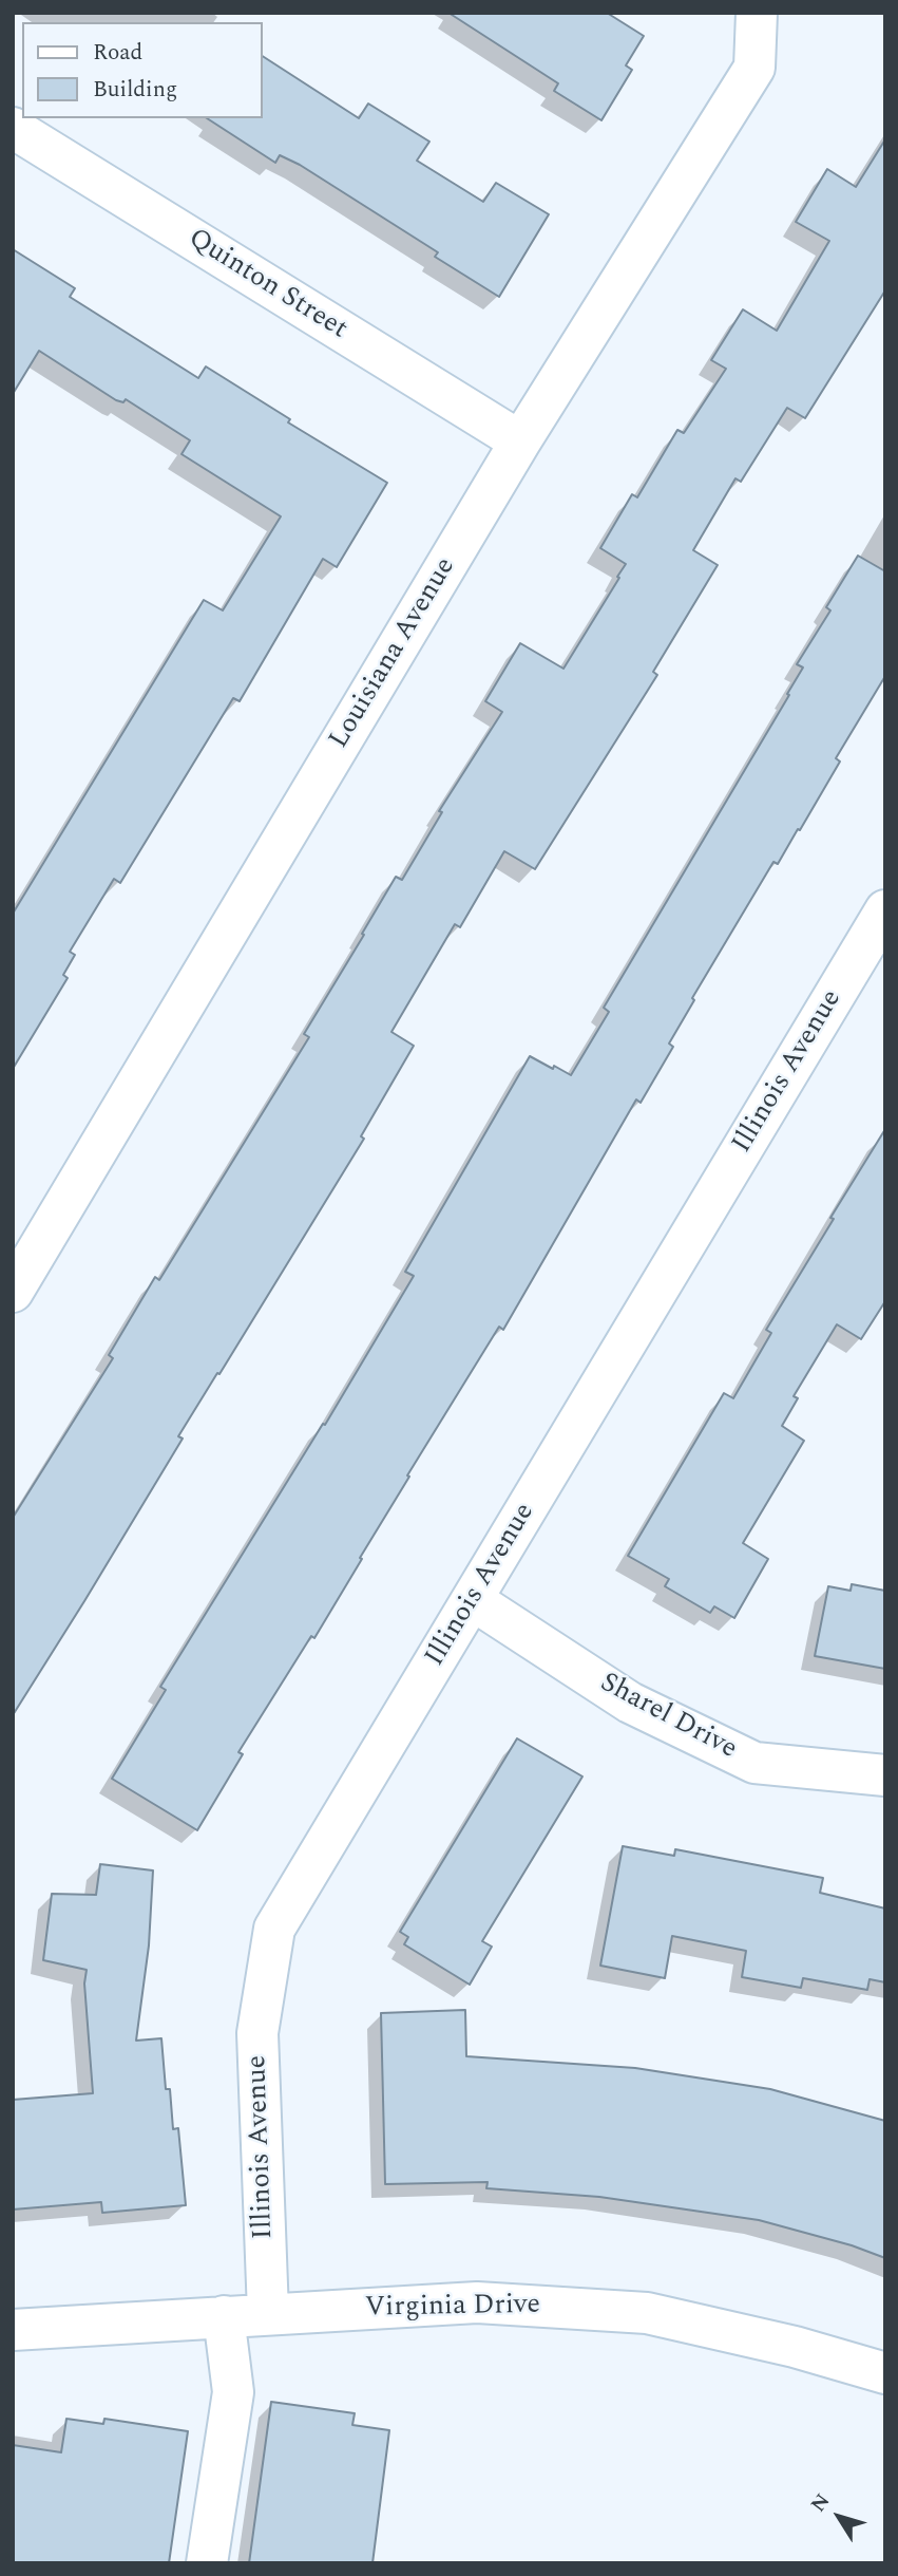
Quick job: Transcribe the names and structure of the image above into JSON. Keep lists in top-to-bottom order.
{
  "streets": {
    "street": [
      "Quinton Street",
      "Louisiana Avenue",
      "Illinois Avenue",
      "Sharel Drive",
      "Virginia Drive"
    ]
  },
  "crossings": [
    ["Quinton Street", "Louisiana Avenue"],
    ["Illinois Avenue", "Sharel Drive"],
    ["Illinois Avenue", "Virginia Drive"]
  ],
  "legend": ["Road", "Building"],
  "north": "top left"
}
